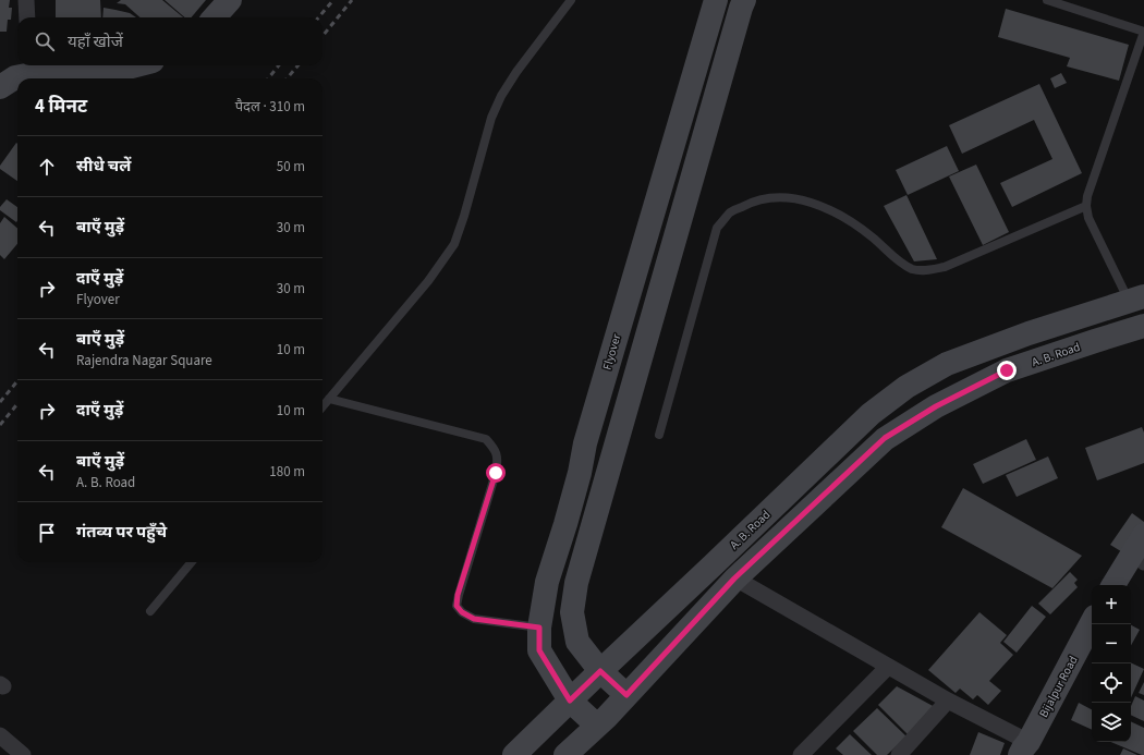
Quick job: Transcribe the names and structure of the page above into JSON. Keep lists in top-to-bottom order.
{
  "streets": {
    "main road": ["Flyover", "A. B. Road", "Bijalpur Road"]
  },
  "crossings": [
    ["Flyover", "A. B. Road"]
  ],
  "page": {
    "search": "यहाँ खोजें",
    "heading": ["4 मिनट", "पैदल · 310 m"],
    "list": [
      ["सीधे चलें", "50 m"],
      ["बाएँ मुड़ें", "30 m"],
      ["दाएँ मुड़ें", "Flyover", "30 m"],
      ["बाएँ मुड़ें", "Rajendra Nagar Square", "10 m"],
      ["दाएँ मुड़ें", "10 m"],
      ["बाएँ मुड़ें", "A. B. Road", "180 m"],
      "गंतव्य पर पहुँचे"
    ],
    "map_buttons": ["+", "−"]
  }
}
